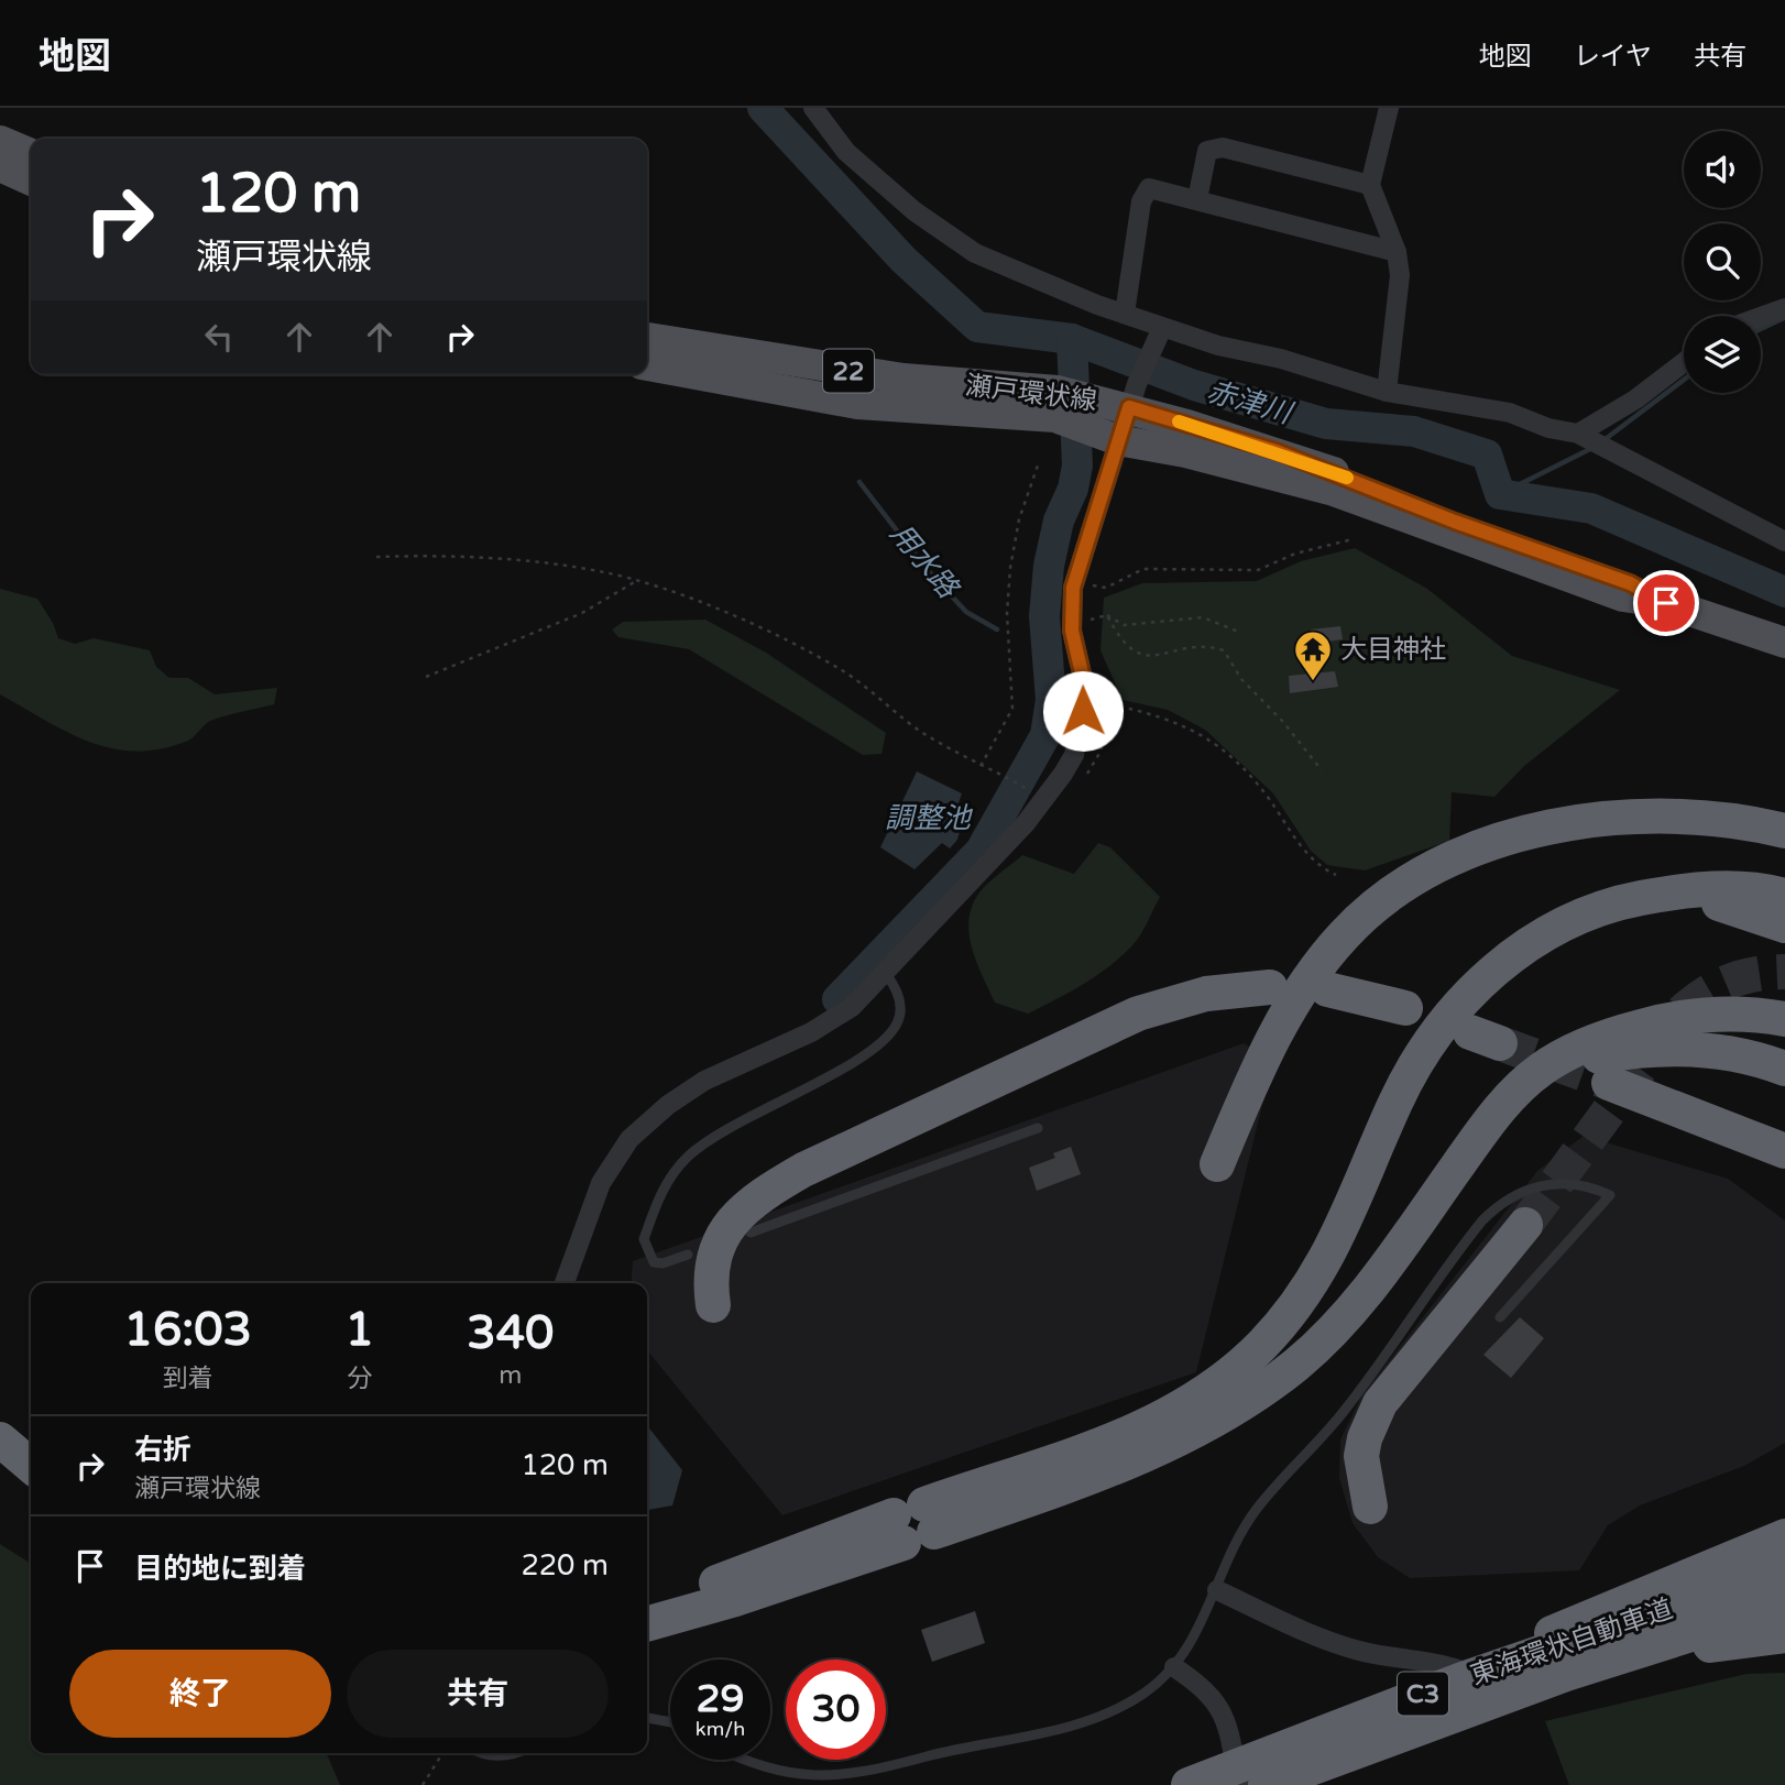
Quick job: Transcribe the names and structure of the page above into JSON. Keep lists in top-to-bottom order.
{
  "streets": {
    "highway": ["東海環状自動車道", "C3"],
    "main road": ["22", "瀬戸環状線"]
  },
  "water": ["赤津川", "用水路", "調整池"],
  "places": {
    "temple": ["大目神社"]
  },
  "page": {
    "header": "地図",
    "nav": ["地図", "レイヤ", "共有"],
    "turn": ["120 m", "瀬戸環状線"],
    "eta": [
      "16:03",
      "到着",
      "1",
      "分",
      "340",
      "m"
    ],
    "list": [
      {
        "name": "右折",
        "note": "瀬戸環状線",
        "value": "120 m"
      },
      {
        "name": "目的地に到着",
        "value": "220 m"
      }
    ],
    "buttons": ["終了", "共有"],
    "speed": "29 km/h",
    "limit": "30"
  }
}
